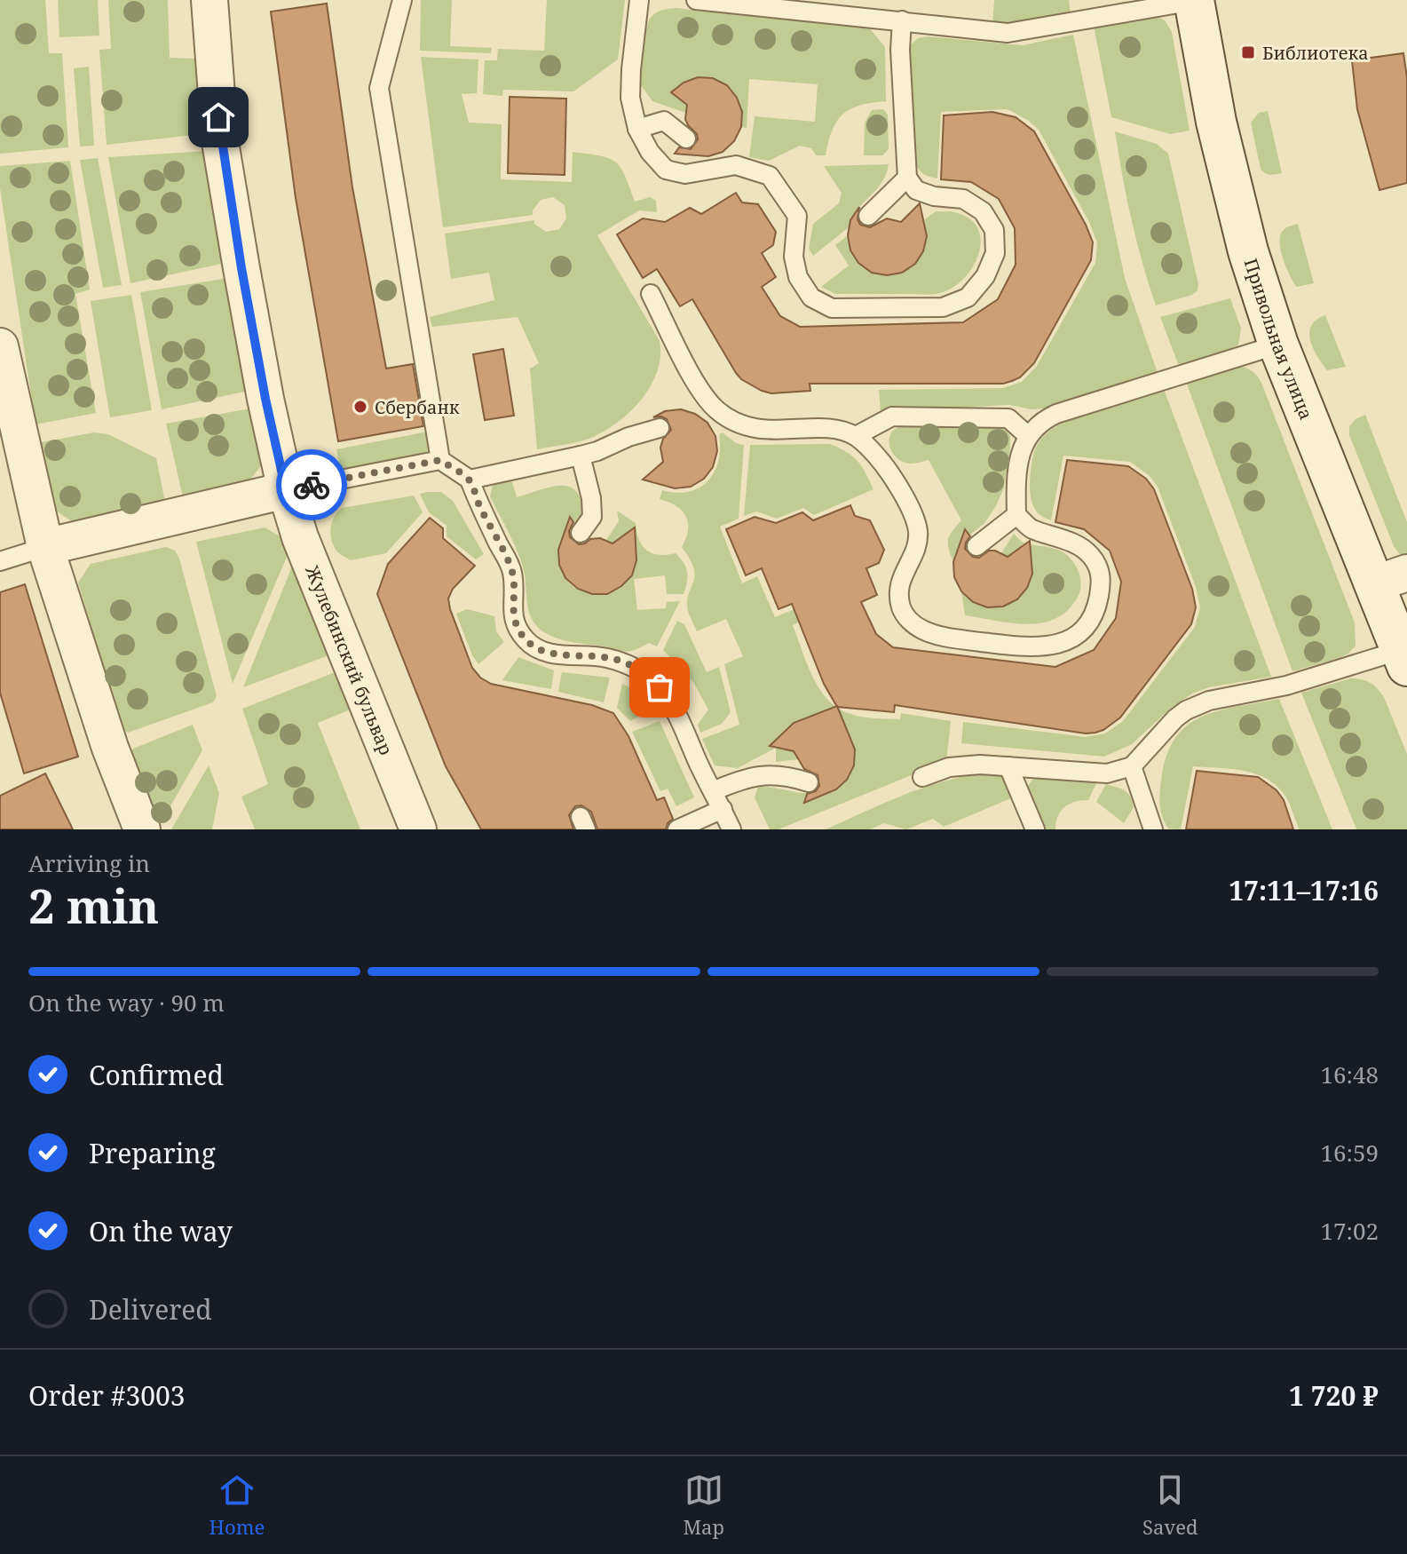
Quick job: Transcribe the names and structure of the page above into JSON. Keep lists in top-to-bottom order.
{
  "streets": {
    "main road": ["Привольная улица"],
    "street": ["Жулебинский бульвар"]
  },
  "places": {
    "transit": ["Библиотека"],
    "other": ["Сбербанк"]
  },
  "page": {
    "heading": ["2 min", "Arriving in", "17:11–17:16"],
    "panel": ["Order #3003", "1 720 ₽"],
    "bar": "On the way · 90 m",
    "list": [
      ["Confirmed", "16:48"],
      ["Preparing", "16:59"],
      ["On the way", "17:02"],
      "Delivered"
    ],
    "tabs": ["Home", "Map", "Saved"]
  }
}
